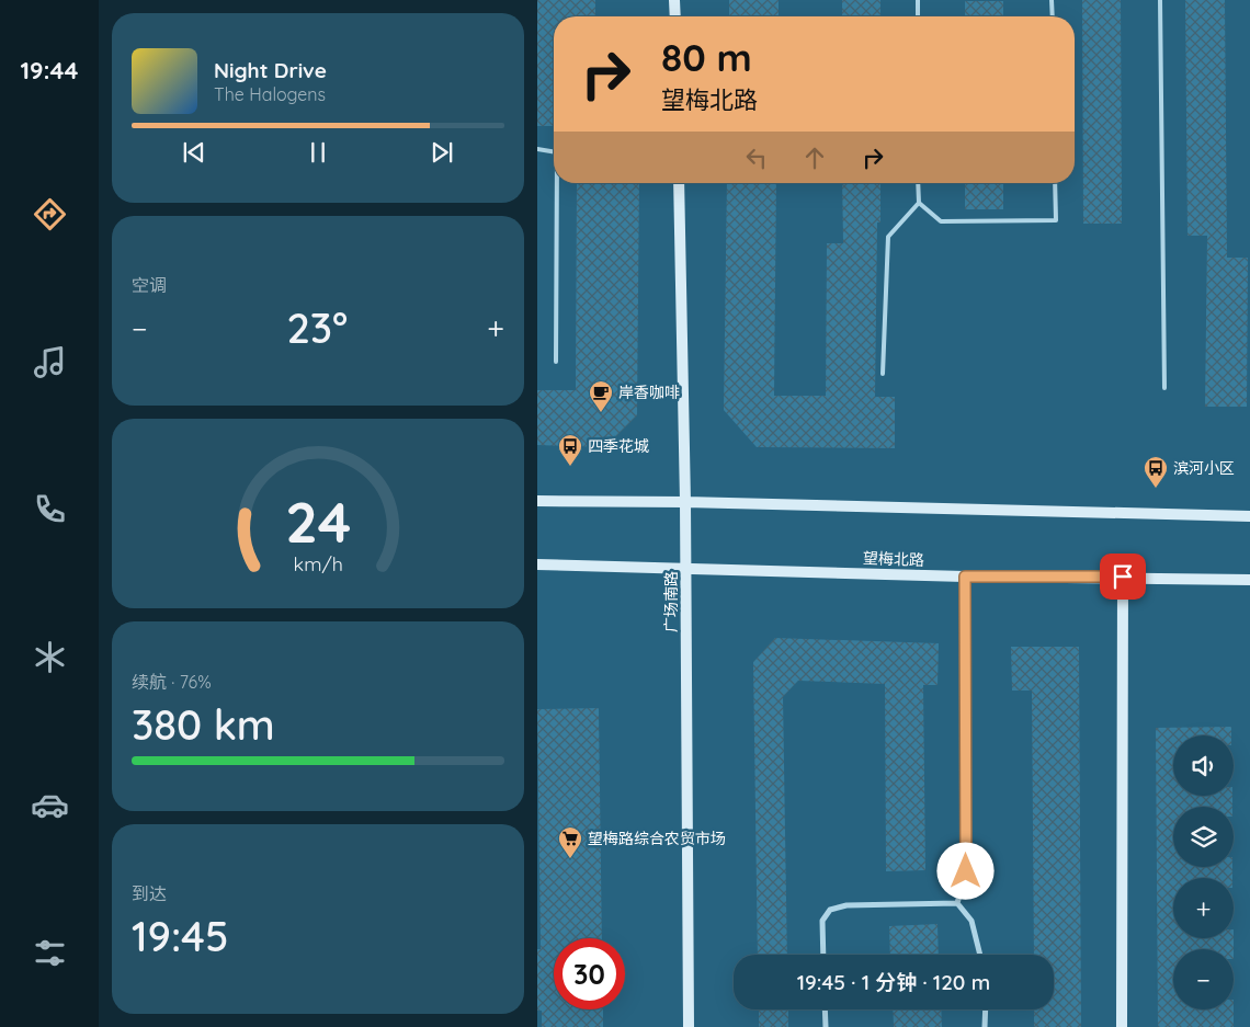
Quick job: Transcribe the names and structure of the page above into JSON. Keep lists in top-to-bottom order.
{
  "streets": {
    "main road": ["望梅北路", "广场南路"]
  },
  "crossings": [
    ["望梅北路", "广场南路"]
  ],
  "places": {
    "cafe": ["岸香咖啡"],
    "bus stop": ["四季花城", "滨河小区"],
    "supermarket": ["望梅路综合农贸市场"]
  },
  "page": {
    "tabs": "19:44",
    "turn": ["80 m", "望梅北路"],
    "song": ["Night Drive", "The Halogens"],
    "tile": [
      "空调",
      ["续航 · 76%", "380 km"],
      ["到达", "19:45"]
    ],
    "heat": ["−", "23°", "+"],
    "map_buttons": ["+", "−"],
    "limit": "30",
    "trip": "19:45 · 1 分钟 · 120 m",
    "gauge": ["24", "km/h"]
  }
}
